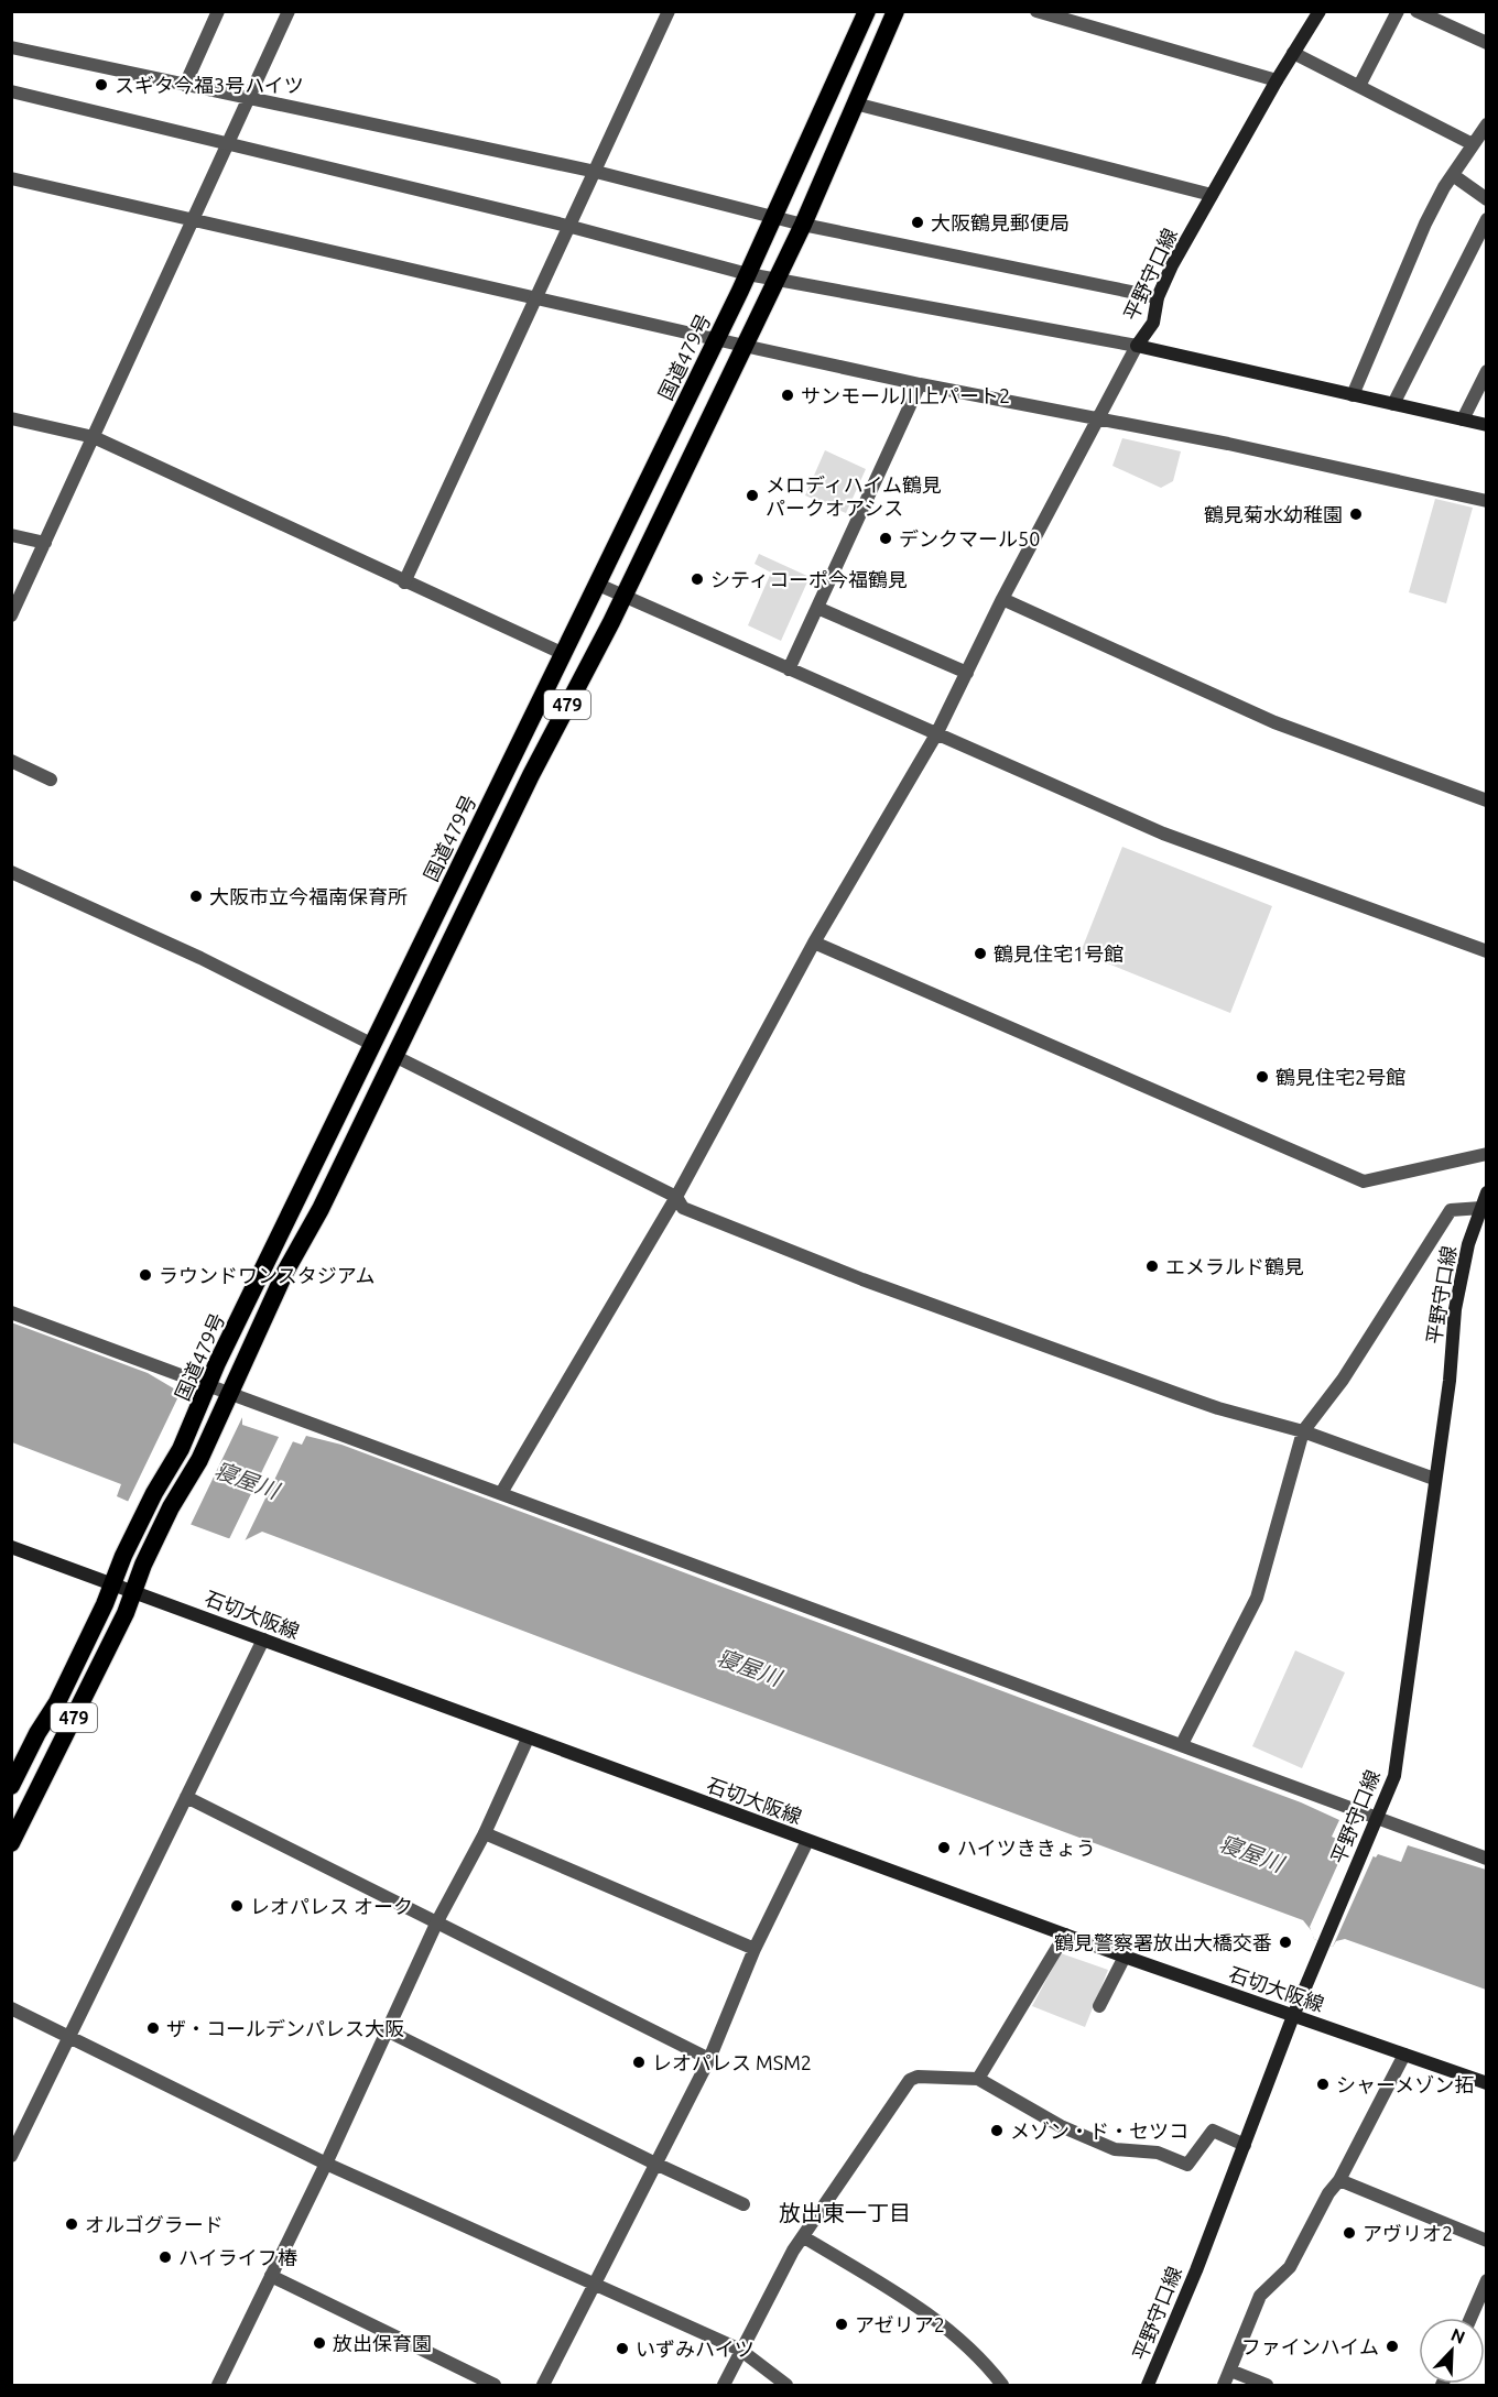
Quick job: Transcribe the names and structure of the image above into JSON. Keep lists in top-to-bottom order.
{
  "streets": {
    "highway": ["国道479号", "479"],
    "main road": ["平野守口線", "石切大阪線"]
  },
  "crossings": [
    ["平野守口線", "石切大阪線"],
    ["国道479号", "479"],
    ["国道479号", "石切大阪線"],
    ["479", "石切大阪線"]
  ],
  "districts": ["放出東一丁目"],
  "water": ["寝屋川"],
  "places": [
    "スギタ今福3号ハイツ",
    "大阪鶴見郵便局",
    "サンモール川上パート2",
    "メロディハイム鶴見 パークオアシス",
    "鶴見菊水幼稚園",
    "デンクマール50",
    "シティコーポ今福鶴見",
    "大阪市立今福南保育所",
    "鶴見住宅1号館",
    "鶴見住宅2号館",
    "エメラルド鶴見",
    "ラウンドワンスタジアム",
    "ハイツききょう",
    "レオパレス オーク",
    "鶴見警察署放出大橋交番",
    "ザ・コールデンパレス大阪",
    "レオパレス MSM2",
    "シャーメゾン拓",
    "メゾン・ド・セツコ",
    "オルゴグラード",
    "アヴリオ2",
    "ハイライフ椿",
    "アゼリア2",
    "放出保育園",
    "ファインハイム",
    "いずみハイツ"
  ],
  "north": "top right"
}
